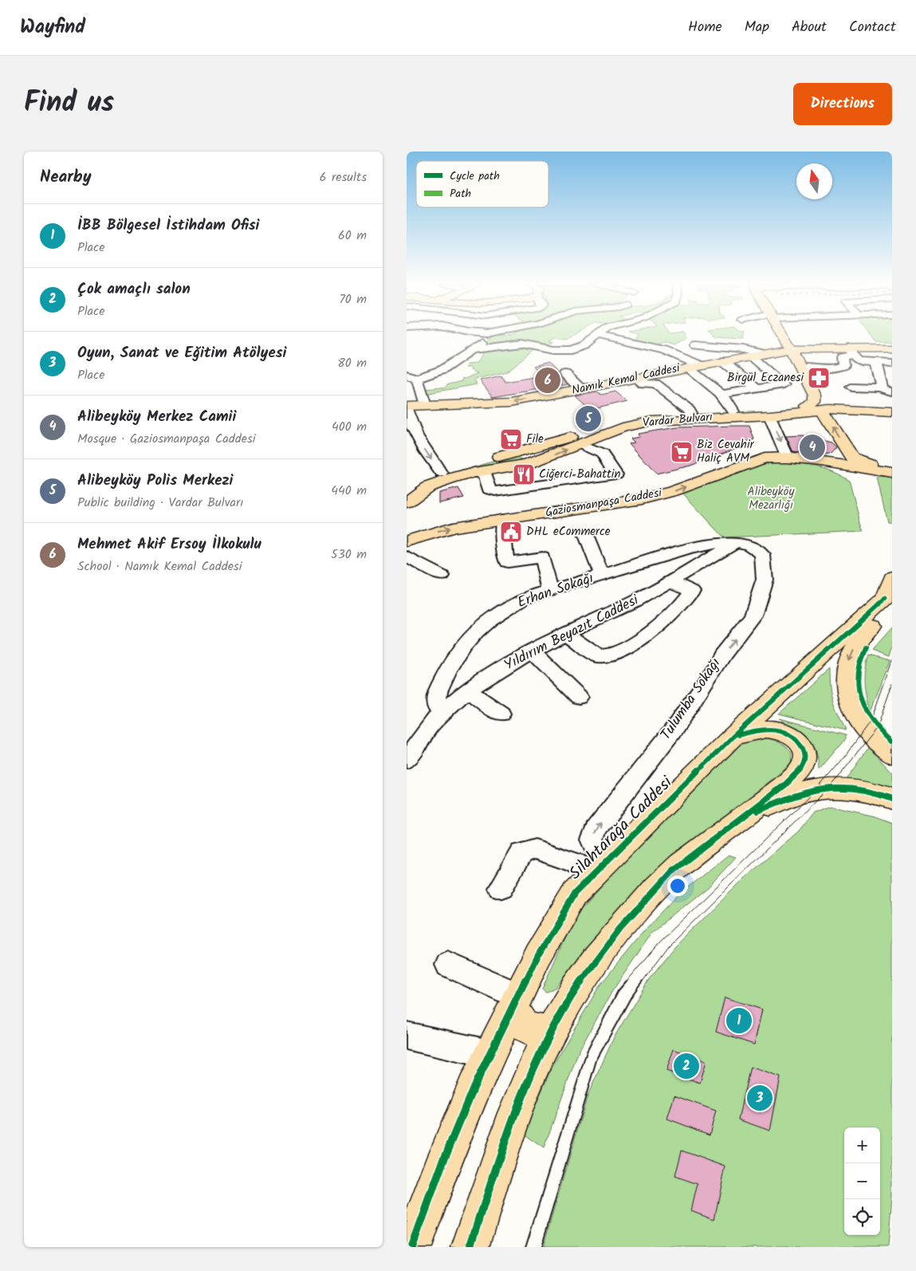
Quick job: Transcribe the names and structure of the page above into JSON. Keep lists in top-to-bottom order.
{
  "streets": {
    "main road": [
      "Namık Kemal Caddesi",
      "Vardar Bulvarı",
      "Gaziosmanpaşa Caddesi",
      "Silahtarağa Caddesi"
    ],
    "street": ["Erhan Sokağı", "Yıldırım Beyazıt Caddesi", "Tulumba Sokağı"]
  },
  "crossings": [
    ["Erhan Sokağı", "Yıldırım Beyazıt Caddesi"],
    ["Erhan Sokağı", "Tulumba Sokağı"],
    ["Yıldırım Beyazıt Caddesi", "Tulumba Sokağı"],
    ["Tulumba Sokağı", "Silahtarağa Caddesi"]
  ],
  "one_way": ["Namık Kemal Caddesi", "Gaziosmanpaşa Caddesi", "Tulumba Sokağı"],
  "parks": ["Alibeyköy Mezarlığı"],
  "places": {
    "pharmacy": ["Birgül Eczanesi"],
    "supermarket": ["File", "Biz Cevahir Haliç AVM"],
    "restaurant": ["Ciğerci Bahattin"],
    "public building": ["DHL eCommerce"]
  },
  "legend": ["Cycle path", "Path"],
  "north": "top",
  "page": {
    "header": "Wayfind",
    "nav": [
      "Home",
      "Map",
      "About",
      "Contact"
    ],
    "title": "Find us",
    "buttons": "Directions",
    "heading": ["Nearby", "6 results"],
    "list": [
      {
        "mark": "1",
        "name": "İBB Bölgesel İstihdam Ofisi",
        "note": "Place",
        "value": "60 m"
      },
      {
        "mark": "2",
        "name": "Çok amaçlı salon",
        "note": "Place",
        "value": "70 m"
      },
      {
        "mark": "3",
        "name": "Oyun, Sanat ve Eğitim Atölyesi",
        "note": "Place",
        "value": "80 m"
      },
      {
        "mark": "4",
        "name": "Alibeyköy Merkez Camii",
        "note": "Mosque · Gaziosmanpaşa Caddesi",
        "value": "400 m"
      },
      {
        "mark": "5",
        "name": "Alibeyköy Polis Merkezi",
        "note": "Public building · Vardar Bulvarı",
        "value": "440 m"
      },
      {
        "mark": "6",
        "name": "Mehmet Akif Ersoy İlkokulu",
        "note": "School · Namık Kemal Caddesi",
        "value": "530 m"
      }
    ],
    "pins": [
      "6",
      "5",
      "4",
      "1",
      "2",
      "3"
    ],
    "map_buttons": ["+", "−"]
  }
}
